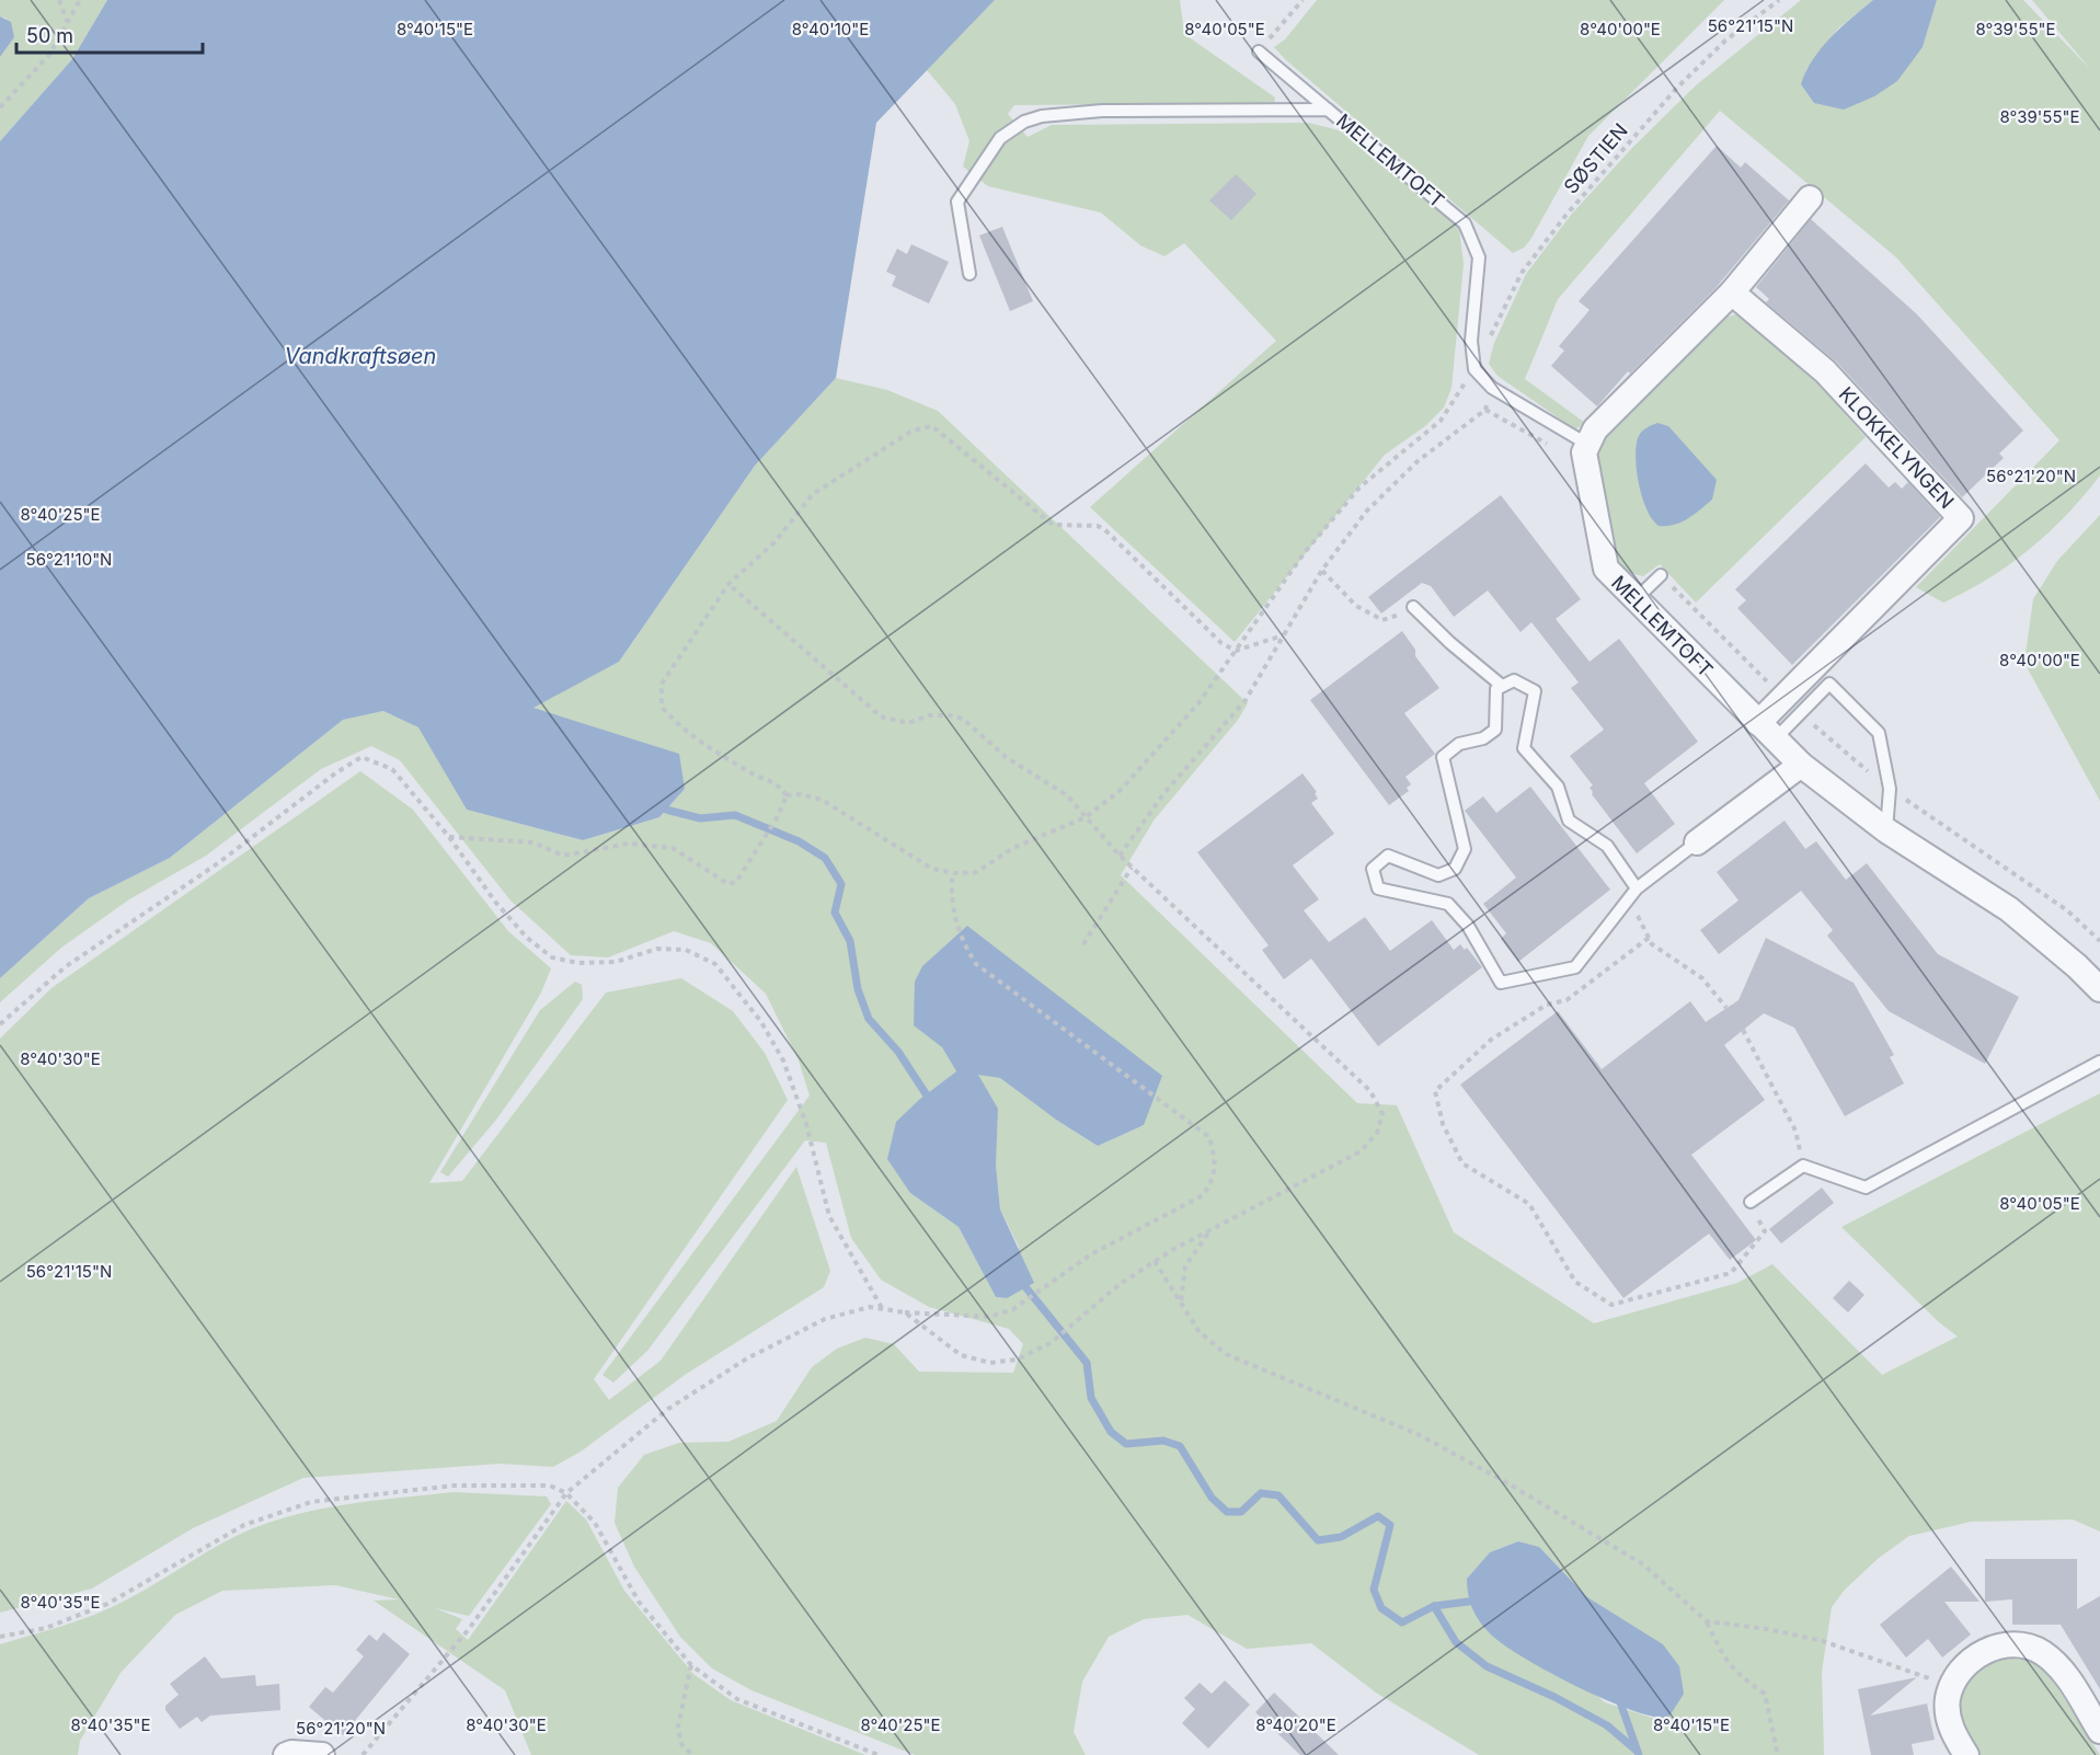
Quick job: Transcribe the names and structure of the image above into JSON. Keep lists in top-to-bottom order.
{
  "streets": {
    "street": ["MELLEMTOFT", "KLOKKELYNGEN"],
    "path": ["SØSTIEN"]
  },
  "crossings": [
    ["SØSTIEN", "MELLEMTOFT"],
    ["MELLEMTOFT", "KLOKKELYNGEN"]
  ],
  "water": ["Vandkraftsøen"],
  "scale_bar": "50 m",
  "coordinates": [
    "56°21'15\"N",
    "8°40'15\"E",
    "8°40'10\"E",
    "8°40'05\"E",
    "8°40'00\"E",
    "8°39'55\"E",
    "56°21'20\"N",
    "8°40'25\"E",
    "56°21'10\"N",
    "8°40'30\"E",
    "8°40'35\"E",
    "8°40'20\"E"
  ]
}
